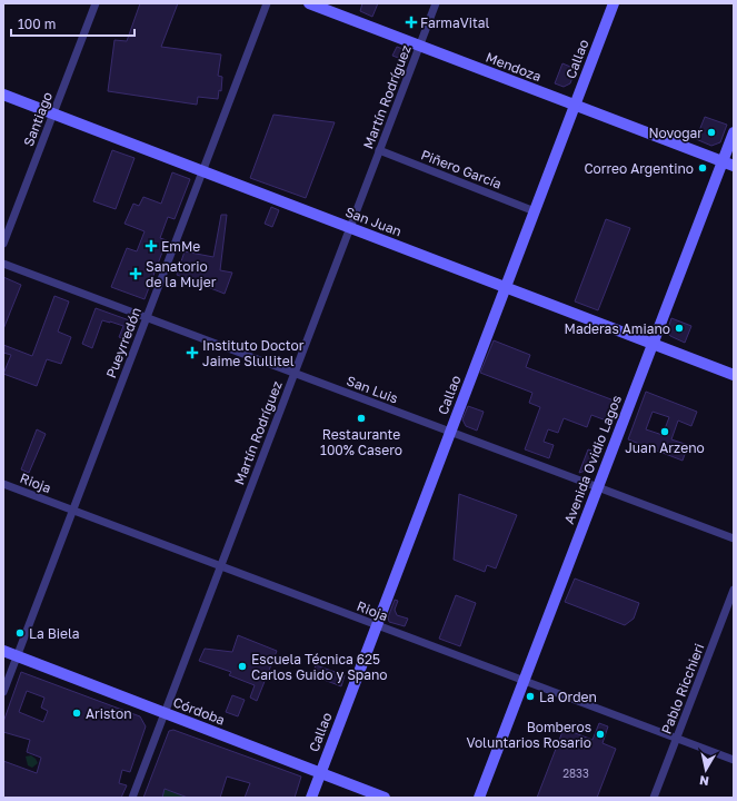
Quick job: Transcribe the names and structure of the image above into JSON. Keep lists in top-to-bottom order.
{
  "streets": {
    "main road": [
      "Callao",
      "Mendoza",
      "San Juan",
      "Avenida Ovidio Lagos",
      "Córdoba"
    ],
    "street": [
      "Martín Rodríguez",
      "Santiago",
      "Piñero García",
      "Pueyrredón",
      "San Luis",
      "Rioja",
      "Pablo Ricchieri"
    ]
  },
  "crossings": [
    ["Callao", "Mendoza"],
    ["Callao", "Piñero García"],
    ["Callao", "San Juan"],
    ["Callao", "San Luis"],
    ["Callao", "Rioja"],
    ["Callao", "Córdoba"],
    ["Mendoza", "Martín Rodríguez"],
    ["Mendoza", "Avenida Ovidio Lagos"],
    ["Martín Rodríguez", "Piñero García"],
    ["Martín Rodríguez", "San Juan"],
    ["Martín Rodríguez", "San Luis"],
    ["Martín Rodríguez", "Rioja"],
    ["Martín Rodríguez", "Córdoba"],
    ["Santiago", "San Juan"],
    ["San Juan", "Pueyrredón"],
    ["San Juan", "Avenida Ovidio Lagos"],
    ["Pueyrredón", "San Luis"],
    ["Pueyrredón", "Rioja"],
    ["Pueyrredón", "Córdoba"],
    ["San Luis", "Avenida Ovidio Lagos"],
    ["Avenida Ovidio Lagos", "Rioja"],
    ["Rioja", "Pablo Ricchieri"]
  ],
  "places": {
    "health": [
      "FarmaVital",
      "EmMe",
      "Sanatorio de la Mujer",
      "Instituto Doctor Jaime Slullitel"
    ],
    "other": [
      "Novogar",
      "Correo Argentino",
      "Maderas Amiano",
      "Restaurante 100% Casero",
      "Juan Arzeno",
      "La Biela",
      "Escuela Técnica 625 Carlos Guido y Spano",
      "La Orden",
      "Ariston",
      "Bomberos Voluntarios Rosario"
    ]
  },
  "house_numbers": ["2833"],
  "scale_bar": "100 m",
  "north": "bottom"
}
